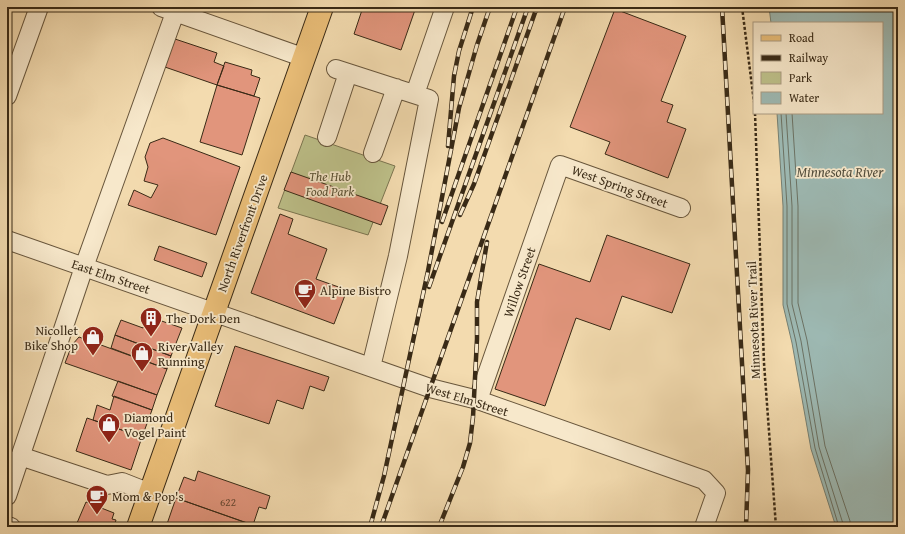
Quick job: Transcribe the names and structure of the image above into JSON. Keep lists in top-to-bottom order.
{
  "streets": {
    "main road": ["North Riverfront Drive"],
    "street": [
      "West Spring Street",
      "East Elm Street",
      "Willow Street",
      "West Elm Street"
    ],
    "path": ["Minnesota River Trail"]
  },
  "crossings": [
    ["West Spring Street", "Willow Street"],
    ["North Riverfront Drive", "East Elm Street"],
    ["North Riverfront Drive", "West Elm Street"],
    ["East Elm Street", "West Elm Street"],
    ["Willow Street", "West Elm Street"]
  ],
  "water": ["Minnesota River"],
  "parks": ["The Hub Food Park"],
  "places": {
    "cafe": ["Alpine Bistro", "Mom & Pop's"],
    "building": ["The Dork Den"],
    "shop": ["Nicollet Bike Shop", "River Valley Running", "Diamond Vogel Paint"]
  },
  "house_numbers": ["622"],
  "legend": [
    "Road",
    "Railway",
    "Park",
    "Water"
  ]
}
